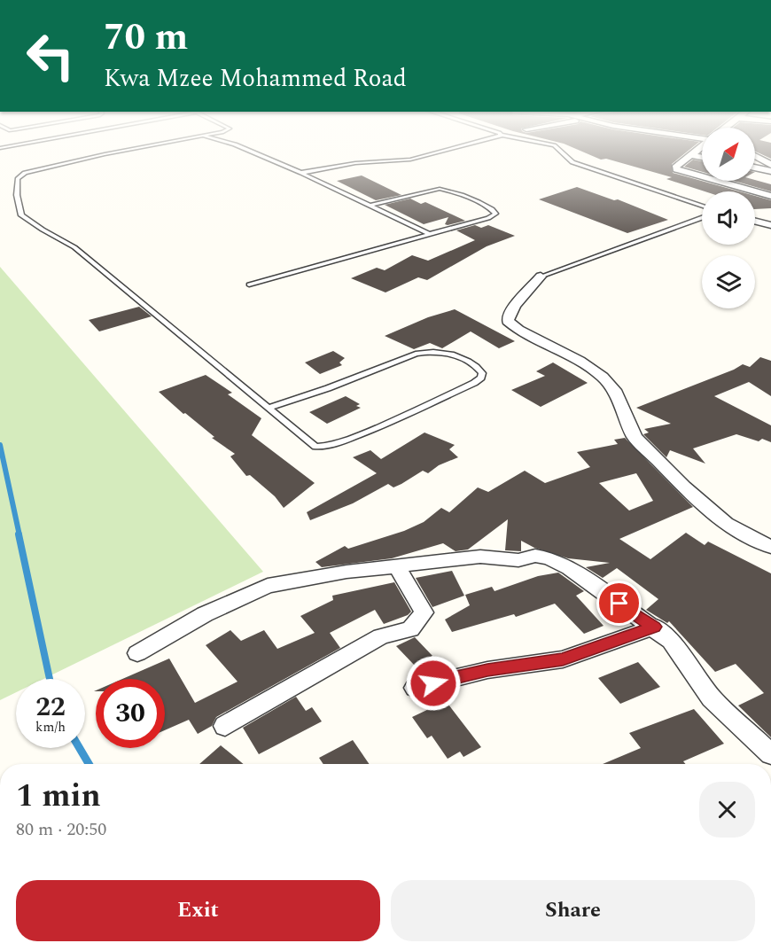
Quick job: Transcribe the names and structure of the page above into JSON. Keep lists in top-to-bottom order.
{
  "north": "top right",
  "page": {
    "turn": ["70 m", "Kwa Mzee Mohammed Road"],
    "speed": "22 km/h",
    "limit": "30",
    "heading": ["1 min", "80 m · 20:50"],
    "buttons": ["Exit", "Share"]
  }
}
